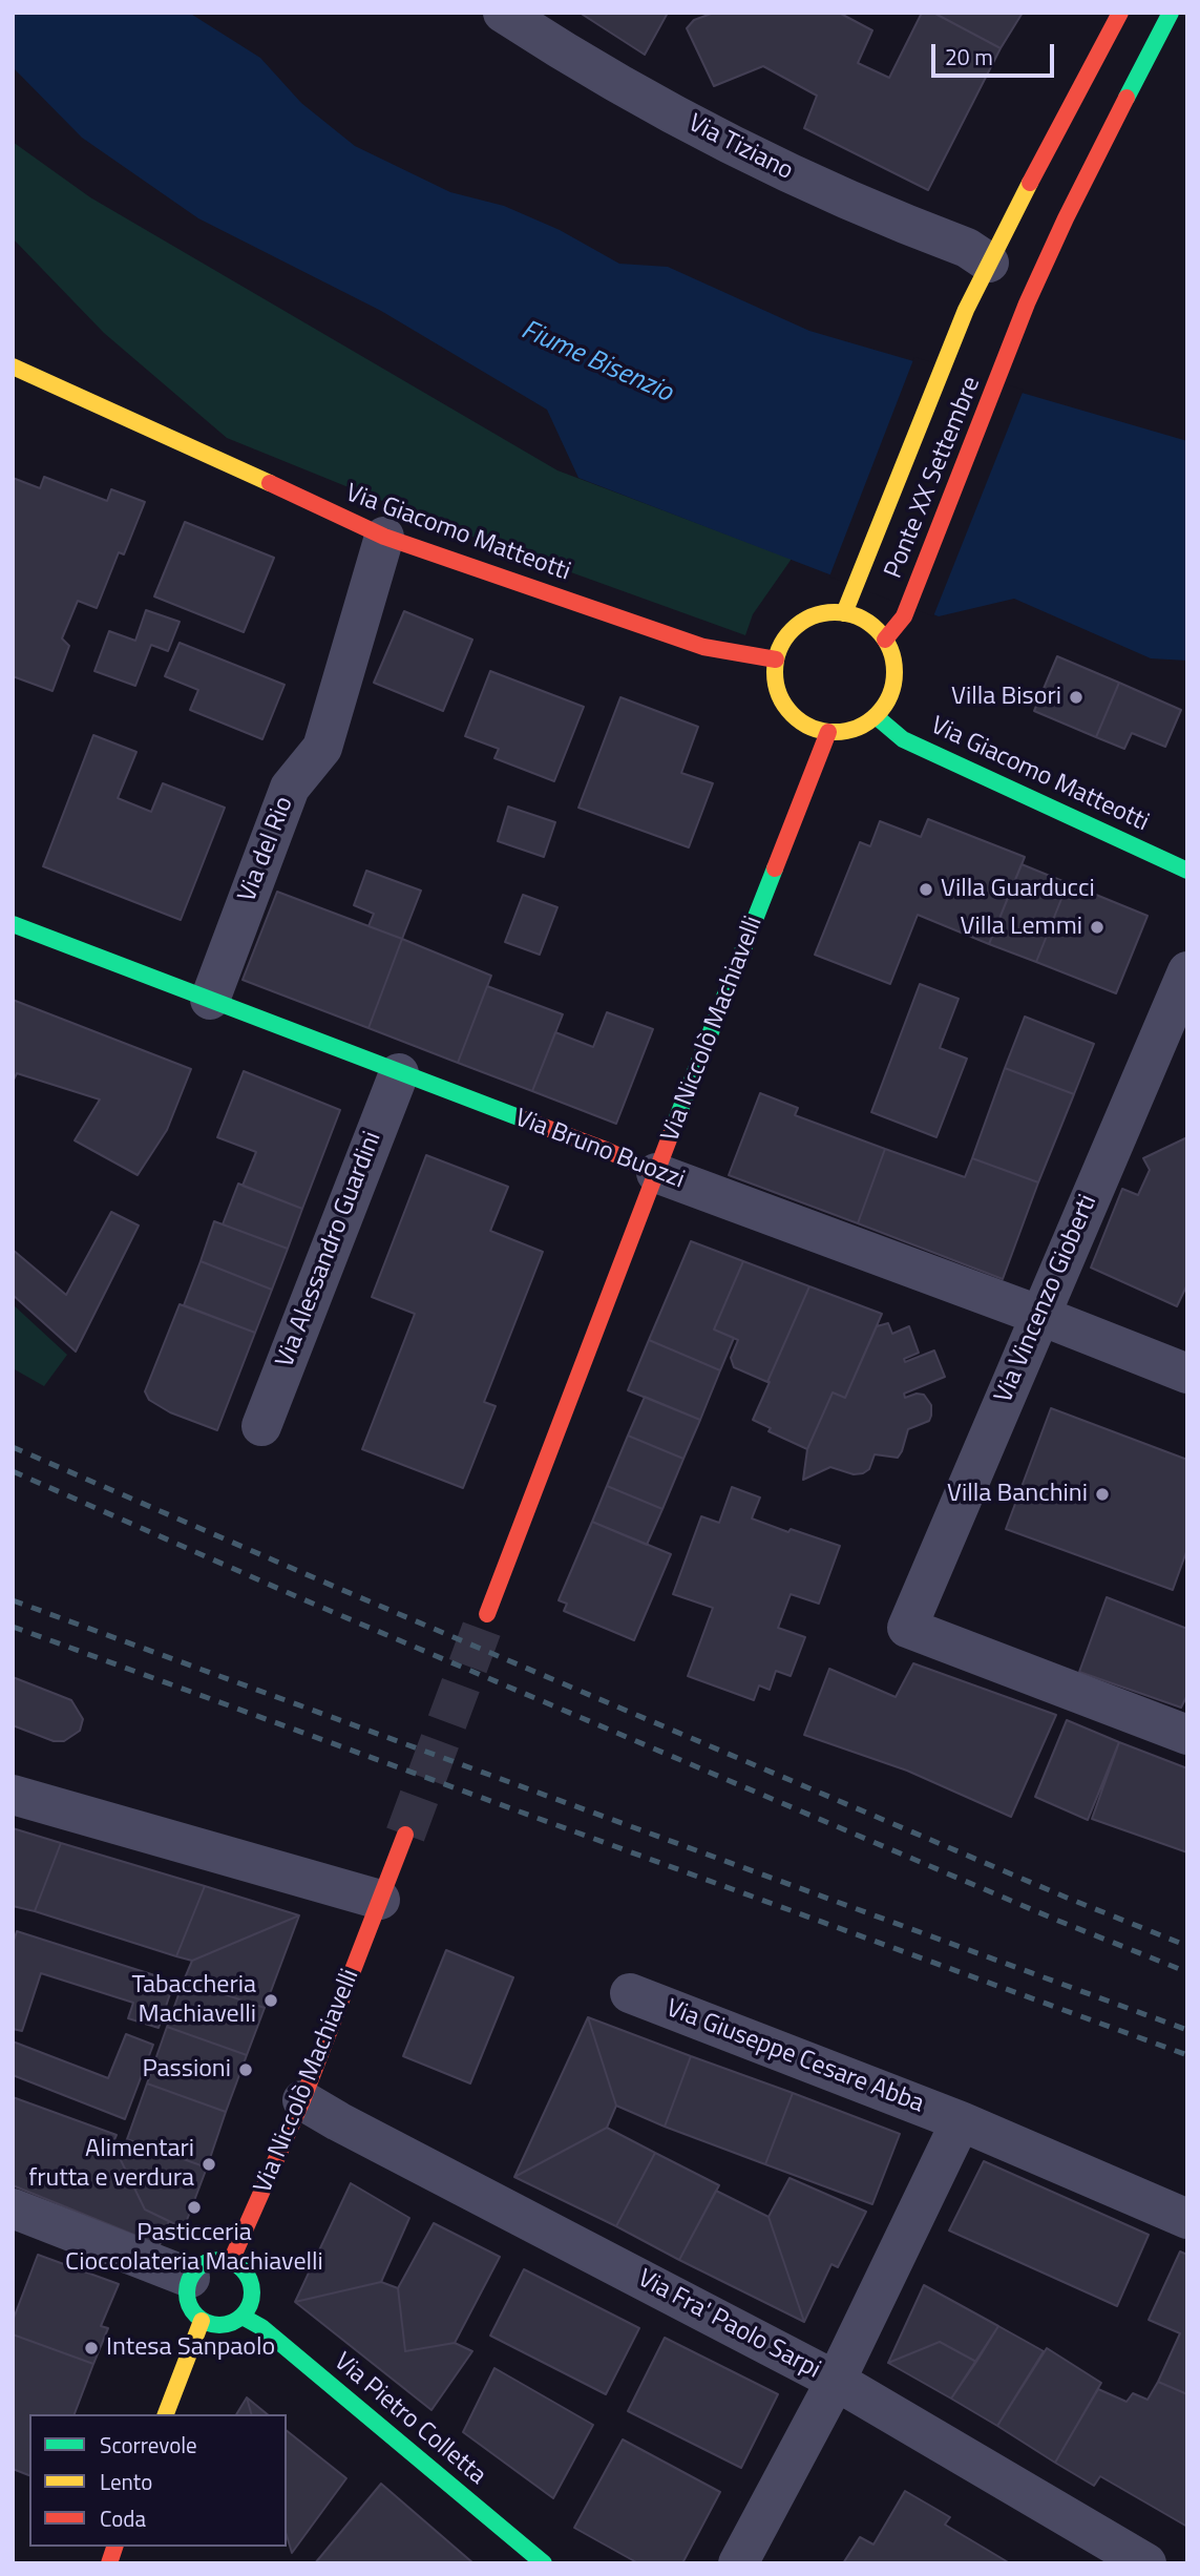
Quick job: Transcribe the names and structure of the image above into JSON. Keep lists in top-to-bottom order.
{
  "streets": {
    "street": [
      "Via Tiziano",
      "Ponte XX Settembre",
      "Via Giacomo Matteotti",
      "Via del Rio",
      "Via Niccolò Machiavelli",
      "Via Bruno Buozzi",
      "Via Alessandro Guardini",
      "Via Vincenzo Gioberti",
      "Via Giuseppe Cesare Abba",
      "Via Fra' Paolo Sarpi",
      "Via Pietro Colletta"
    ]
  },
  "crossings": [
    ["Via Tiziano", "Ponte XX Settembre"],
    ["Ponte XX Settembre", "Via Giacomo Matteotti"],
    ["Ponte XX Settembre", "Via Niccolò Machiavelli"],
    ["Via Giacomo Matteotti", "Via del Rio"],
    ["Via Giacomo Matteotti", "Via Niccolò Machiavelli"],
    ["Via del Rio", "Via Bruno Buozzi"],
    ["Via Niccolò Machiavelli", "Via Bruno Buozzi"],
    ["Via Niccolò Machiavelli", "Via Fra' Paolo Sarpi"],
    ["Via Niccolò Machiavelli", "Via Pietro Colletta"],
    ["Via Bruno Buozzi", "Via Alessandro Guardini"],
    ["Via Bruno Buozzi", "Via Vincenzo Gioberti"]
  ],
  "water": ["Fiume Bisenzio"],
  "places": [
    "Villa Bisori",
    "Villa Guarducci",
    "Villa Lemmi",
    "Villa Banchini",
    "Tabaccheria Machiavelli",
    "Passioni",
    "Alimentari frutta e verdura",
    "Pasticceria Cioccolateria Machiavelli",
    "Intesa Sanpaolo"
  ],
  "legend": ["Scorrevole", "Lento", "Coda"],
  "scale_bar": "20 m"
}
